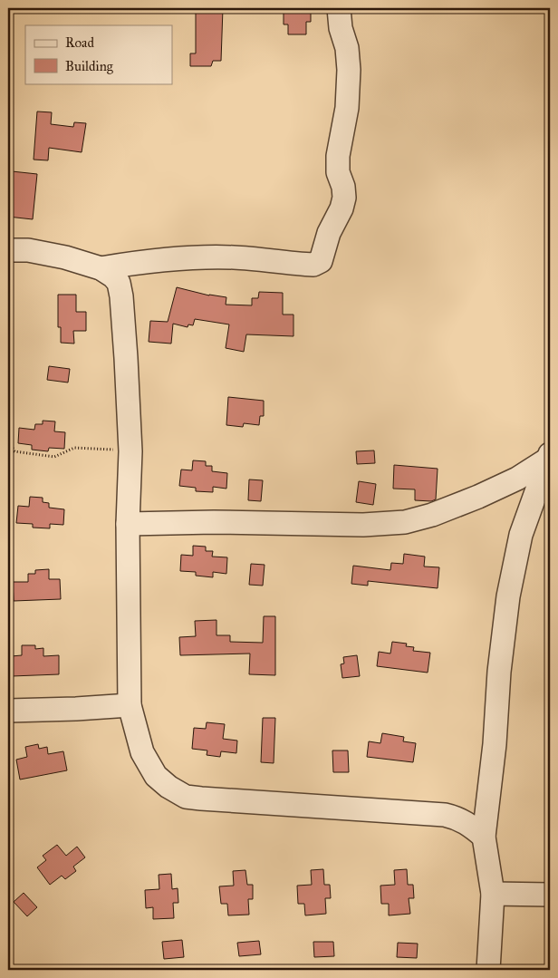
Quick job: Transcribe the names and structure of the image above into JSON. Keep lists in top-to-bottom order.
{
  "legend": ["Road", "Building"]
}
